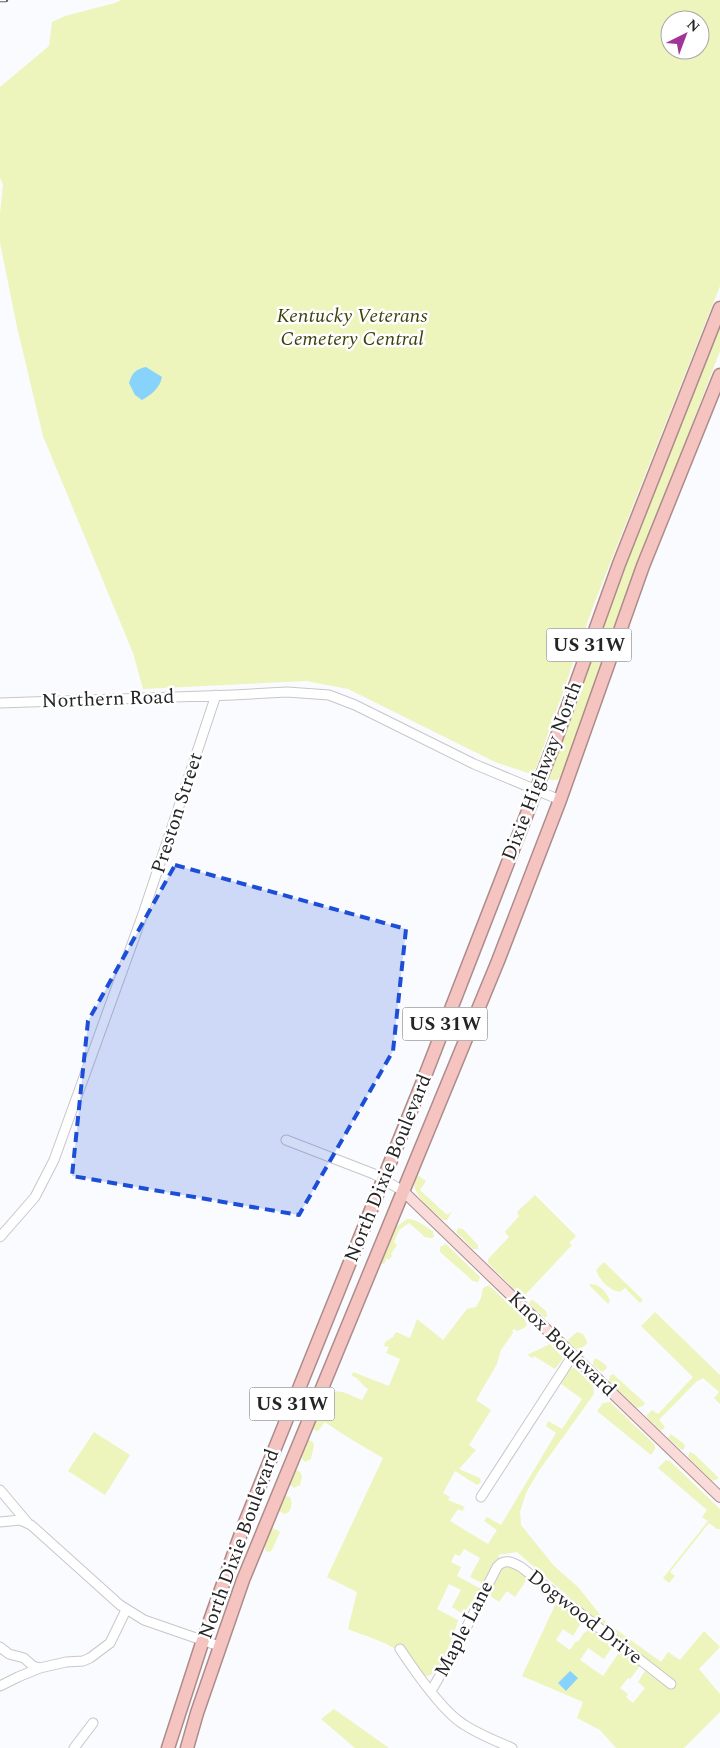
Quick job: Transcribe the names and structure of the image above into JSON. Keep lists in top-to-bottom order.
{
  "streets": {
    "highway": ["US 31W", "Dixie Highway North", "North Dixie Boulevard"],
    "main road": ["Knox Boulevard"],
    "street": [
      "Northern Road",
      "Preston Street",
      "Dogwood Drive",
      "Maple Lane"
    ]
  },
  "crossings": [
    ["Northern Road", "Preston Street"],
    ["Dixie Highway North", "North Dixie Boulevard"],
    ["North Dixie Boulevard", "Knox Boulevard"],
    ["Dogwood Drive", "Maple Lane"]
  ],
  "parks": ["Kentucky Veterans Cemetery Central"],
  "north": "top right"
}
